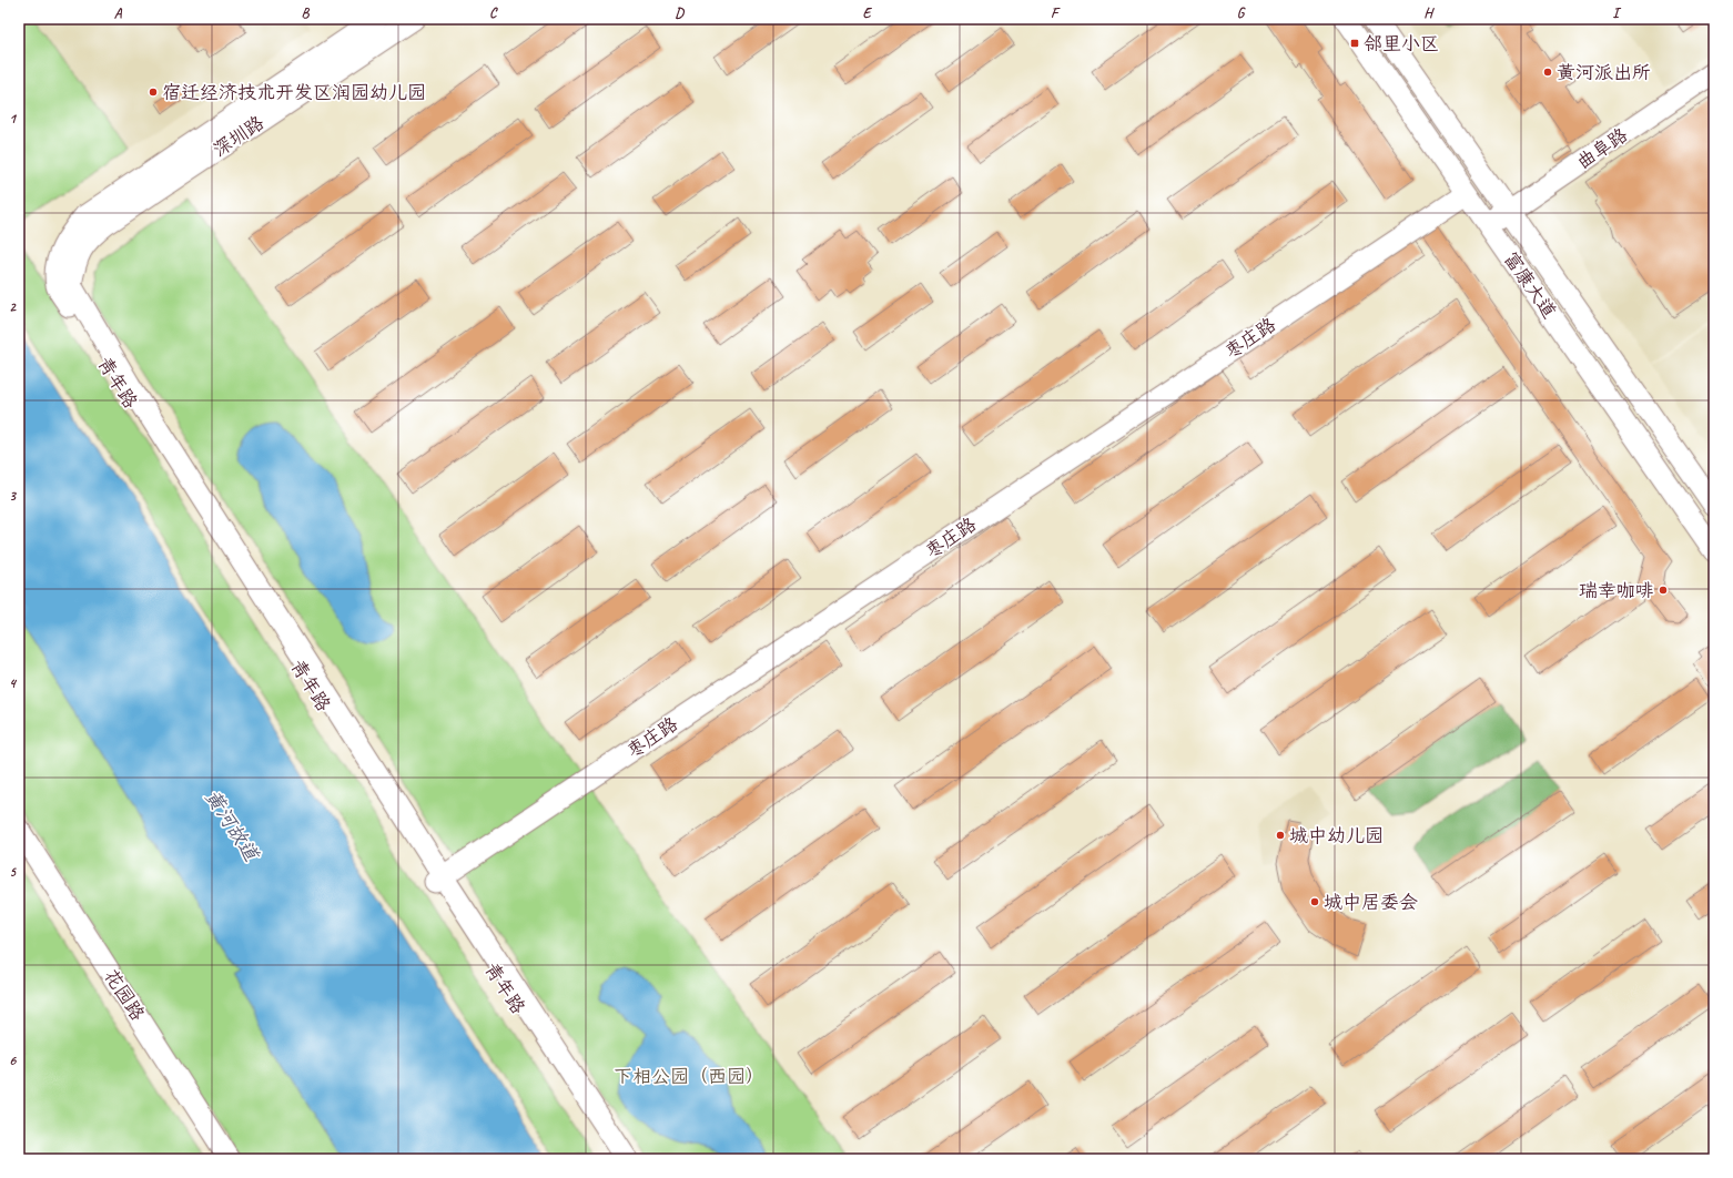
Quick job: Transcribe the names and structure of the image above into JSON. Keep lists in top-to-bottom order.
{
  "streets": {
    "street": [
      "深圳路",
      "曲阜路",
      "富康大道",
      "枣庄路",
      "青年路",
      "花园路"
    ]
  },
  "crossings": [
    ["深圳路", "青年路"],
    ["曲阜路", "富康大道"],
    ["富康大道", "枣庄路"],
    ["枣庄路", "青年路"]
  ],
  "water": ["黄河故道"],
  "parks": ["下相公园（西园）"],
  "places": {
    "transit": ["邻里小区"],
    "other": [
      "黄河派出所",
      "宿迁经济技术开发区润园幼儿园",
      "瑞幸咖啡",
      "城中幼儿园",
      "城中居委会"
    ]
  },
  "grid": {
    "columns": [
      "A",
      "B",
      "C",
      "D",
      "E",
      "F",
      "G",
      "H",
      "I"
    ],
    "rows": [
      "1",
      "2",
      "3",
      "4",
      "5",
      "6"
    ]
  }
}
